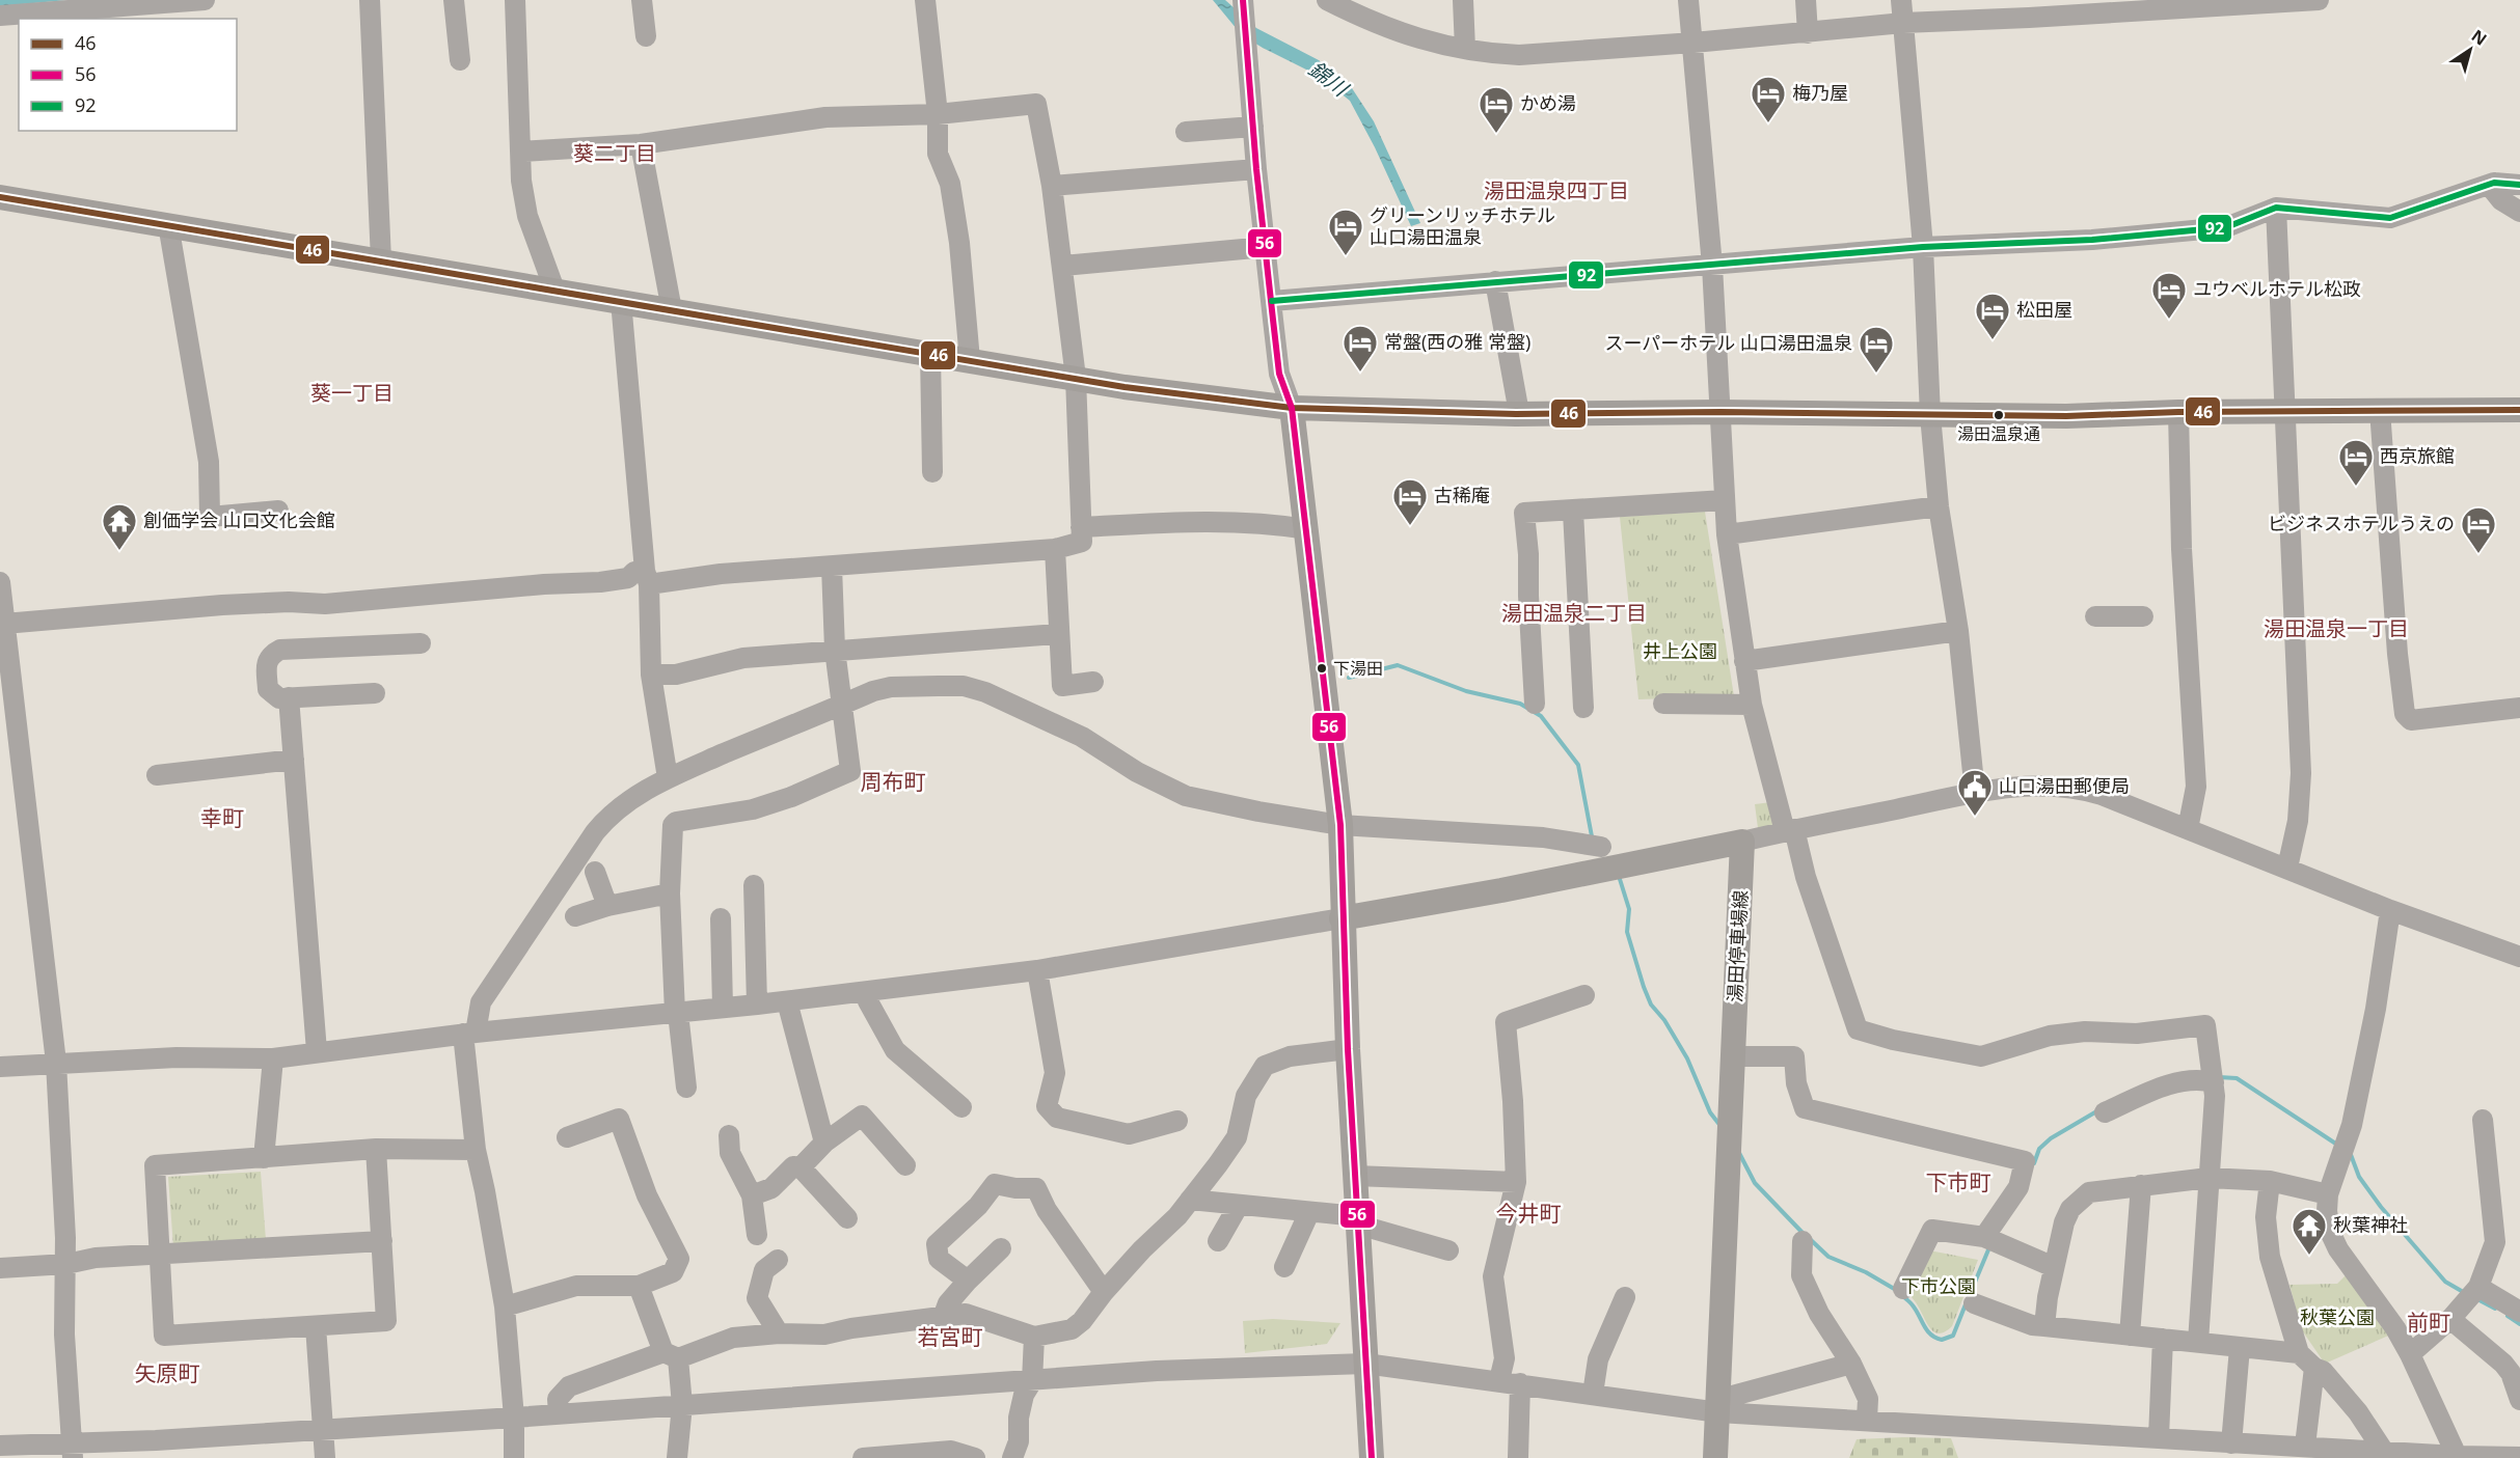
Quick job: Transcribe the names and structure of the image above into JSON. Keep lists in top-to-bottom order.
{
  "streets": {
    "main road": ["湯田停車場線"]
  },
  "districts": [
    "葵二丁目",
    "湯田温泉四丁目",
    "葵一丁目",
    "湯田温泉二丁目",
    "湯田温泉一丁目",
    "周布町",
    "幸町",
    "下市町",
    "今井町",
    "前町",
    "若宮町",
    "矢原町"
  ],
  "water": ["錦川"],
  "parks": ["井上公園", "下市公園", "秋葉公園"],
  "places": {
    "hotel": [
      "梅乃屋",
      "かめ湯",
      "グリーンリッチホテル 山口湯田温泉",
      "ユウベルホテル松政",
      "松田屋",
      "常盤(西の雅 常盤)",
      "スーパーホテル 山口湯田温泉",
      "西京旅館",
      "古稀庵",
      "ビジネスホテルうえの"
    ],
    "other": ["湯田温泉通", "下湯田"],
    "temple": ["創価学会 山口文化会館", "秋葉神社"],
    "public building": ["山口湯田郵便局"]
  },
  "lines": ["transit line 56", "transit line 92", "transit line 46"],
  "legend": ["46", "56", "92"],
  "north": "top right"
}
